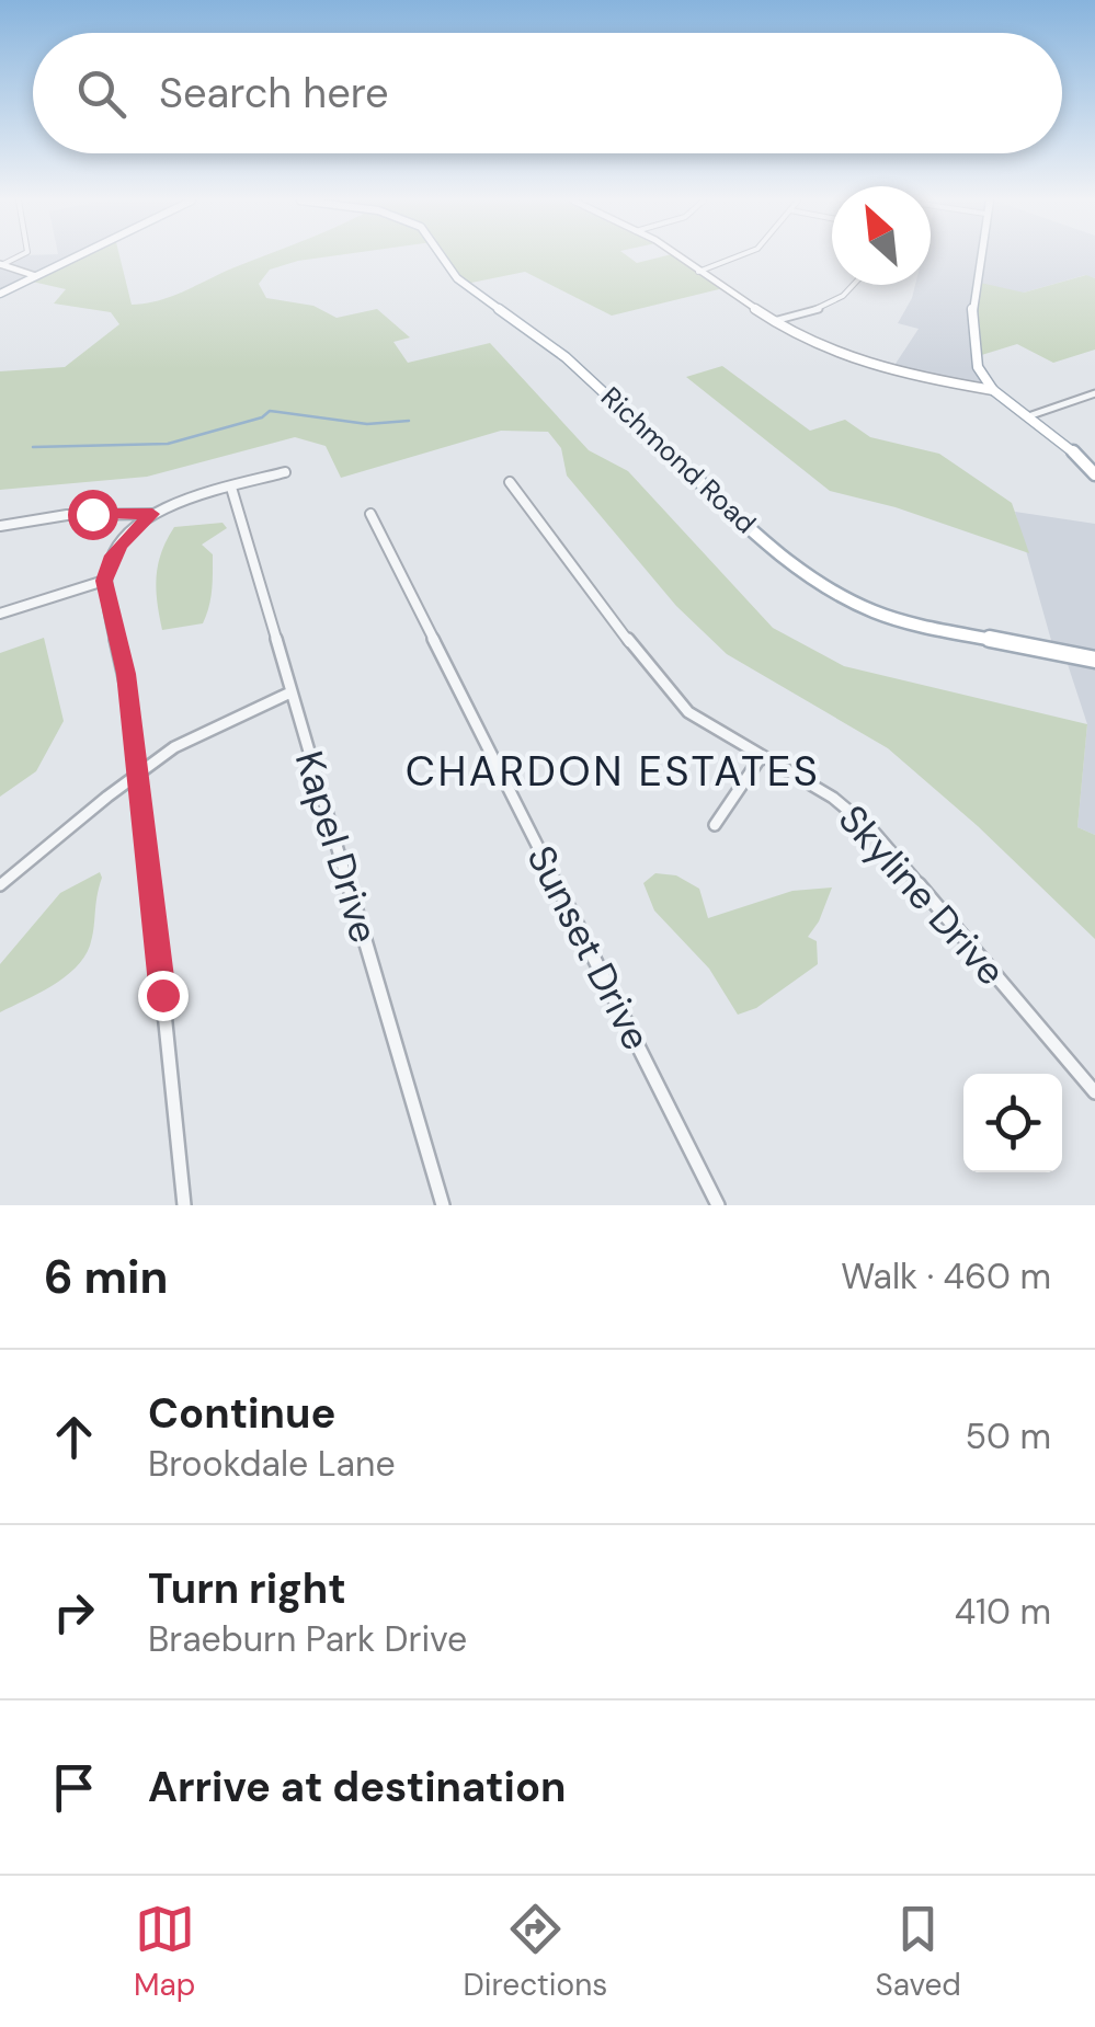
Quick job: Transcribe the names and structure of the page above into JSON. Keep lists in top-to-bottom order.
{
  "streets": {
    "main road": ["Richmond Road"],
    "street": ["Kapel Drive", "Skyline Drive", "Sunset Drive"]
  },
  "districts": ["CHARDON ESTATES"],
  "north": "top left",
  "page": {
    "search": "Search here",
    "heading": ["6 min", "Walk · 460 m"],
    "list": [
      ["Continue", "Brookdale Lane", "50 m"],
      ["Turn right", "Braeburn Park Drive", "410 m"],
      "Arrive at destination"
    ],
    "nav": ["Map", "Directions", "Saved"]
  }
}
